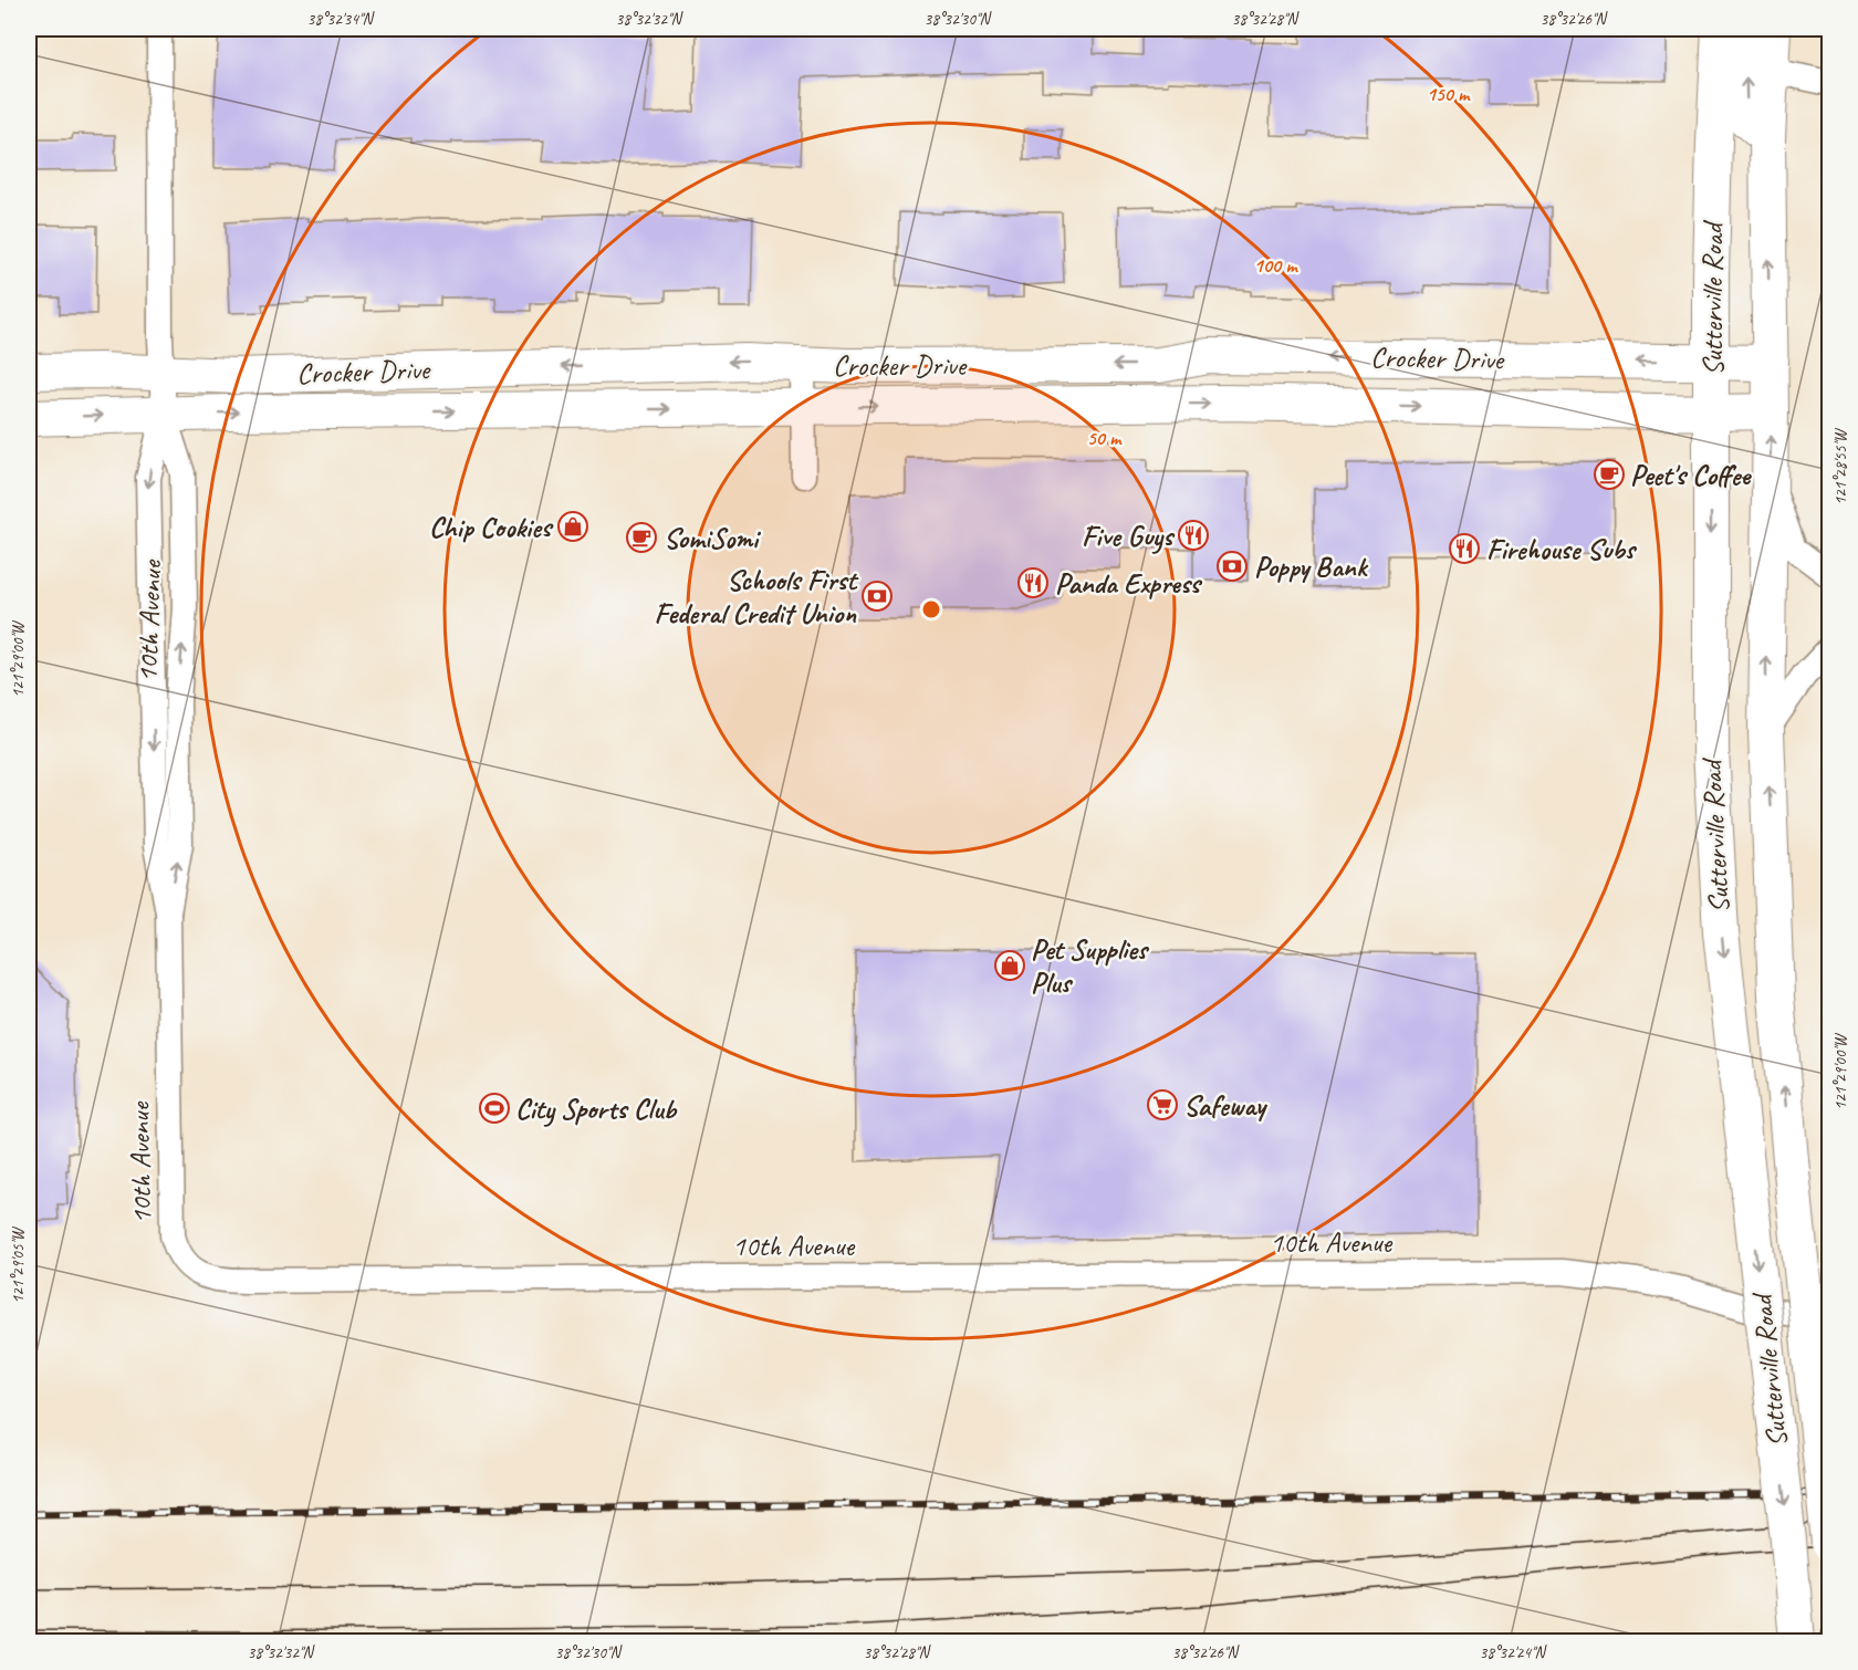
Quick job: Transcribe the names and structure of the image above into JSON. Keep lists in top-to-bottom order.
{
  "streets": {
    "street": ["Sutterville Road", "Crocker Drive", "10th Avenue"]
  },
  "crossings": [
    ["Sutterville Road", "Crocker Drive"],
    ["Crocker Drive", "10th Avenue"]
  ],
  "places": {
    "cafe": ["Peet's Coffee", "SomiSomi"],
    "shop": ["Chip Cookies", "Pet Supplies Plus"],
    "restaurant": ["Five Guys", "Firehouse Subs", "Panda Express"],
    "bank": ["Poppy Bank", "Schools First Federal Credit Union"],
    "supermarket": ["Safeway"],
    "sports": ["City Sports Club"]
  },
  "coordinates": [
    "38°32'34\"N",
    "38°32'32\"N",
    "38°32'30\"N",
    "38°32'28\"N",
    "38°32'26\"N",
    "121°28'55\"W",
    "121°29'00\"W",
    "121°29'05\"W",
    "38°32'24\"N"
  ],
  "rings": ["150 m", "100 m", "50 m"]
}
